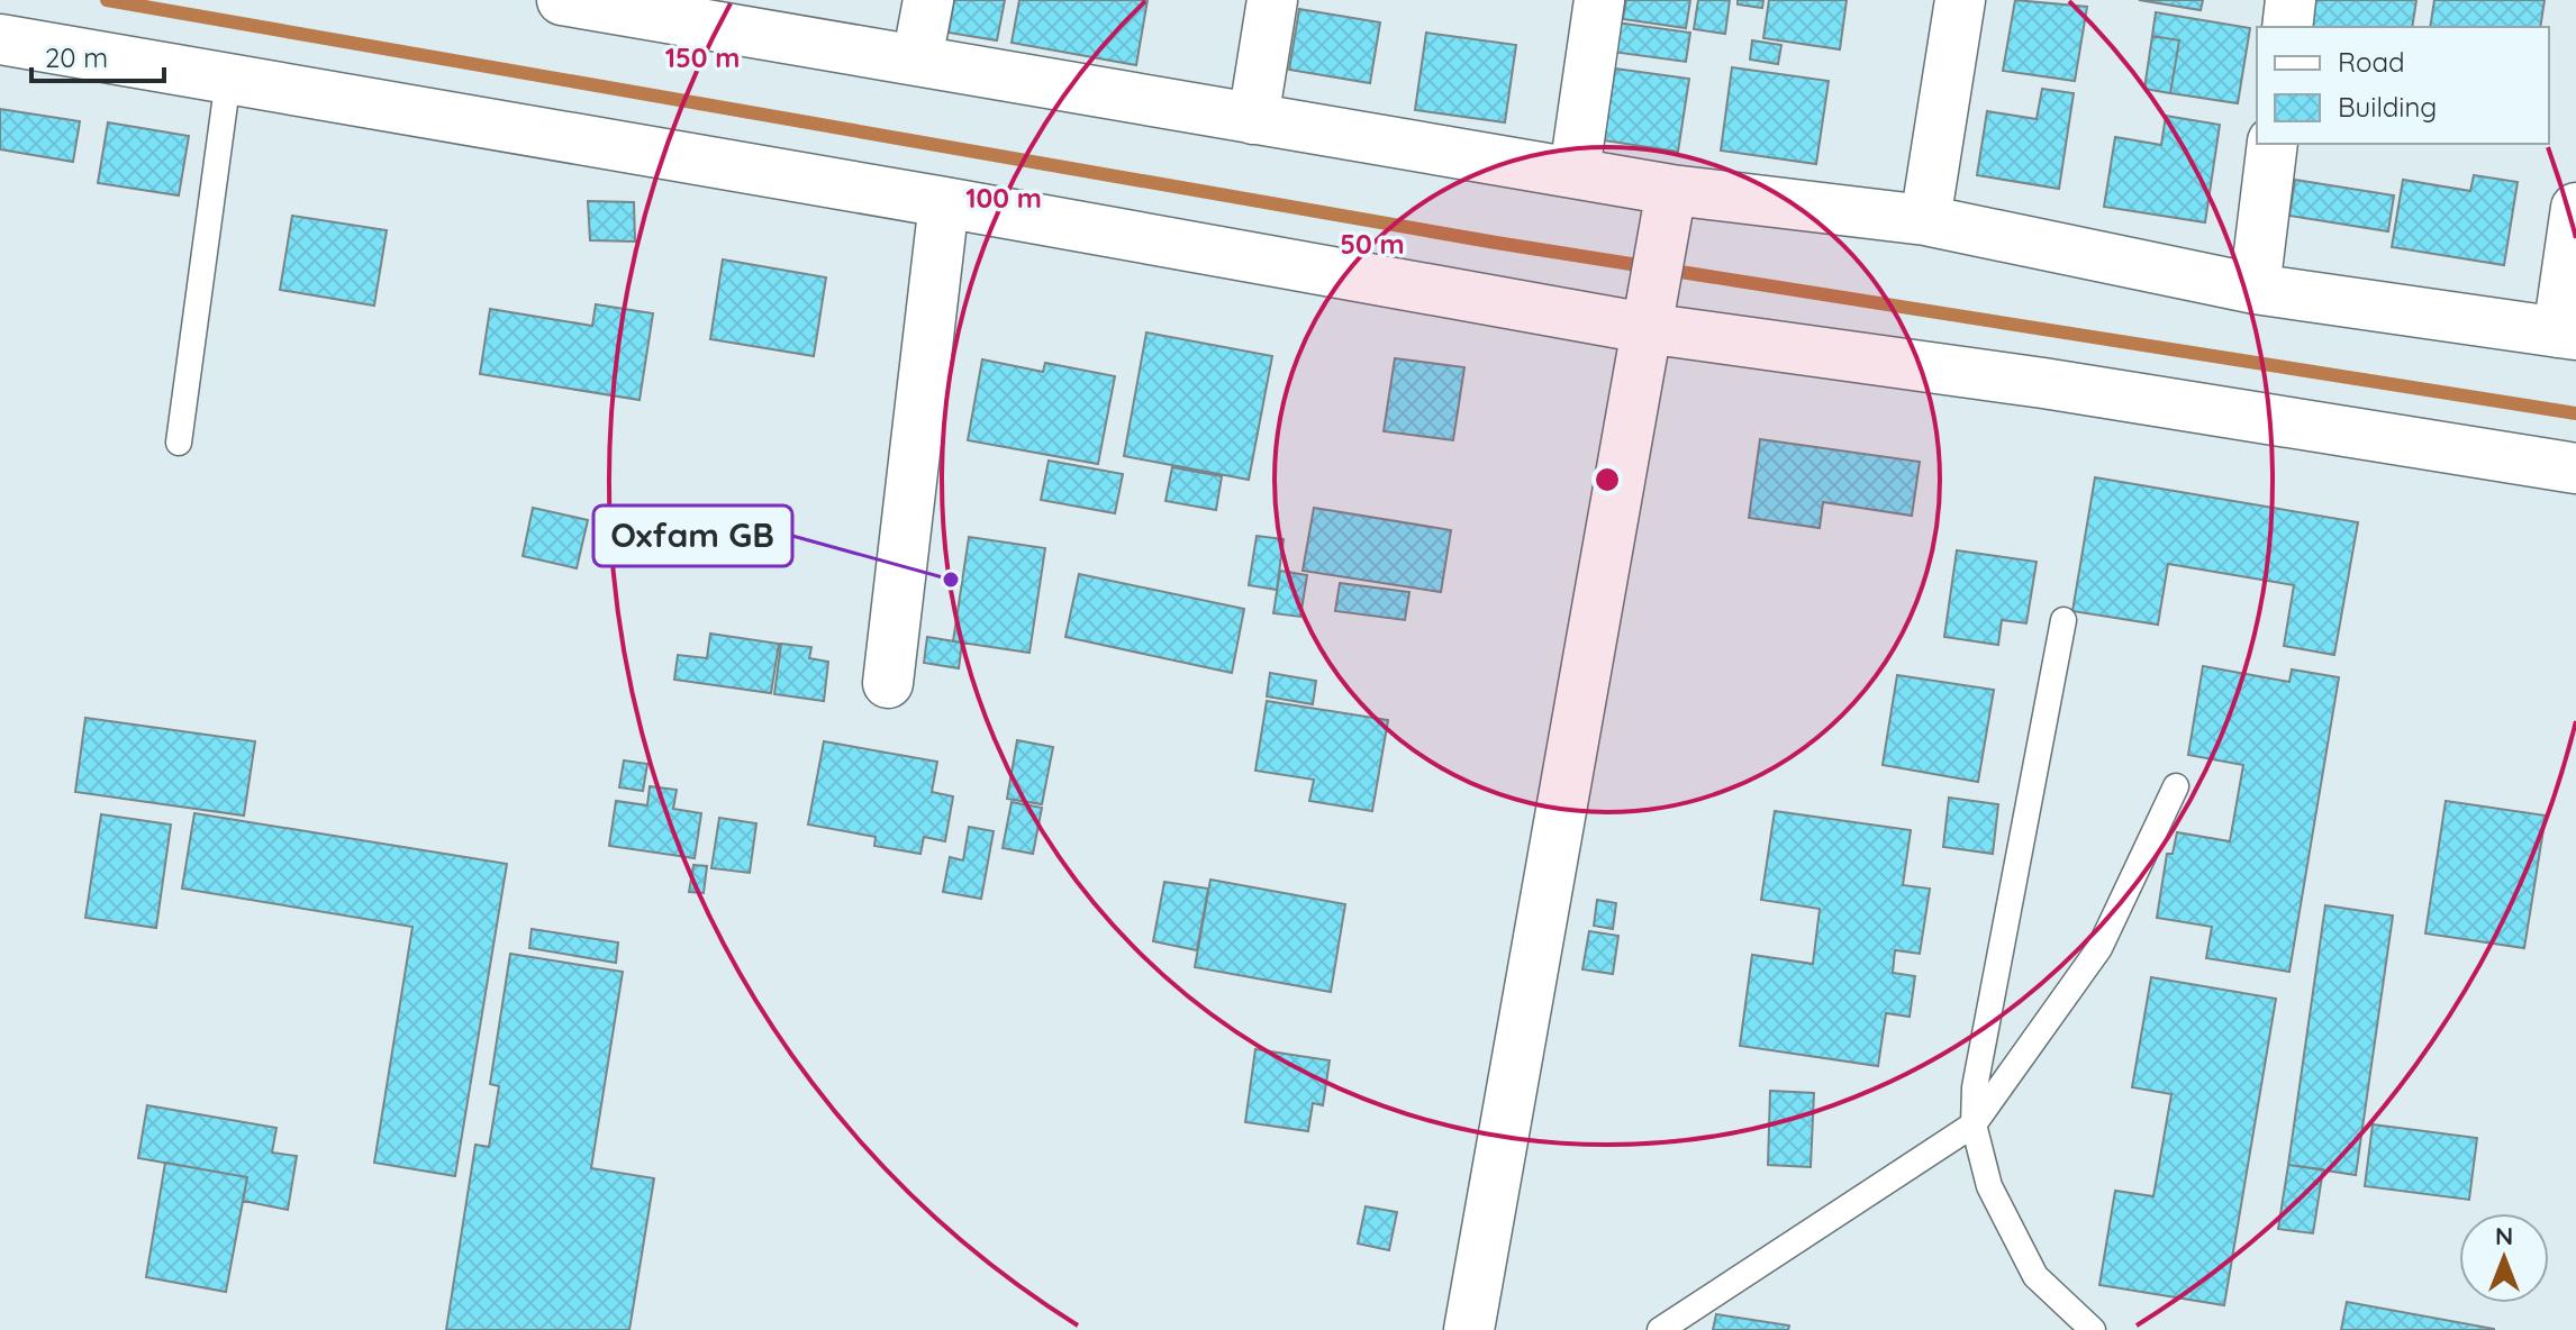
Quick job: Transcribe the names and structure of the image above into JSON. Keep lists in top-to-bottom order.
{
  "places": ["Oxfam GB"],
  "legend": ["Road", "Building"],
  "scale_bar": "20 m",
  "north": "top",
  "rings": ["150 m", "100 m", "50 m"]
}
